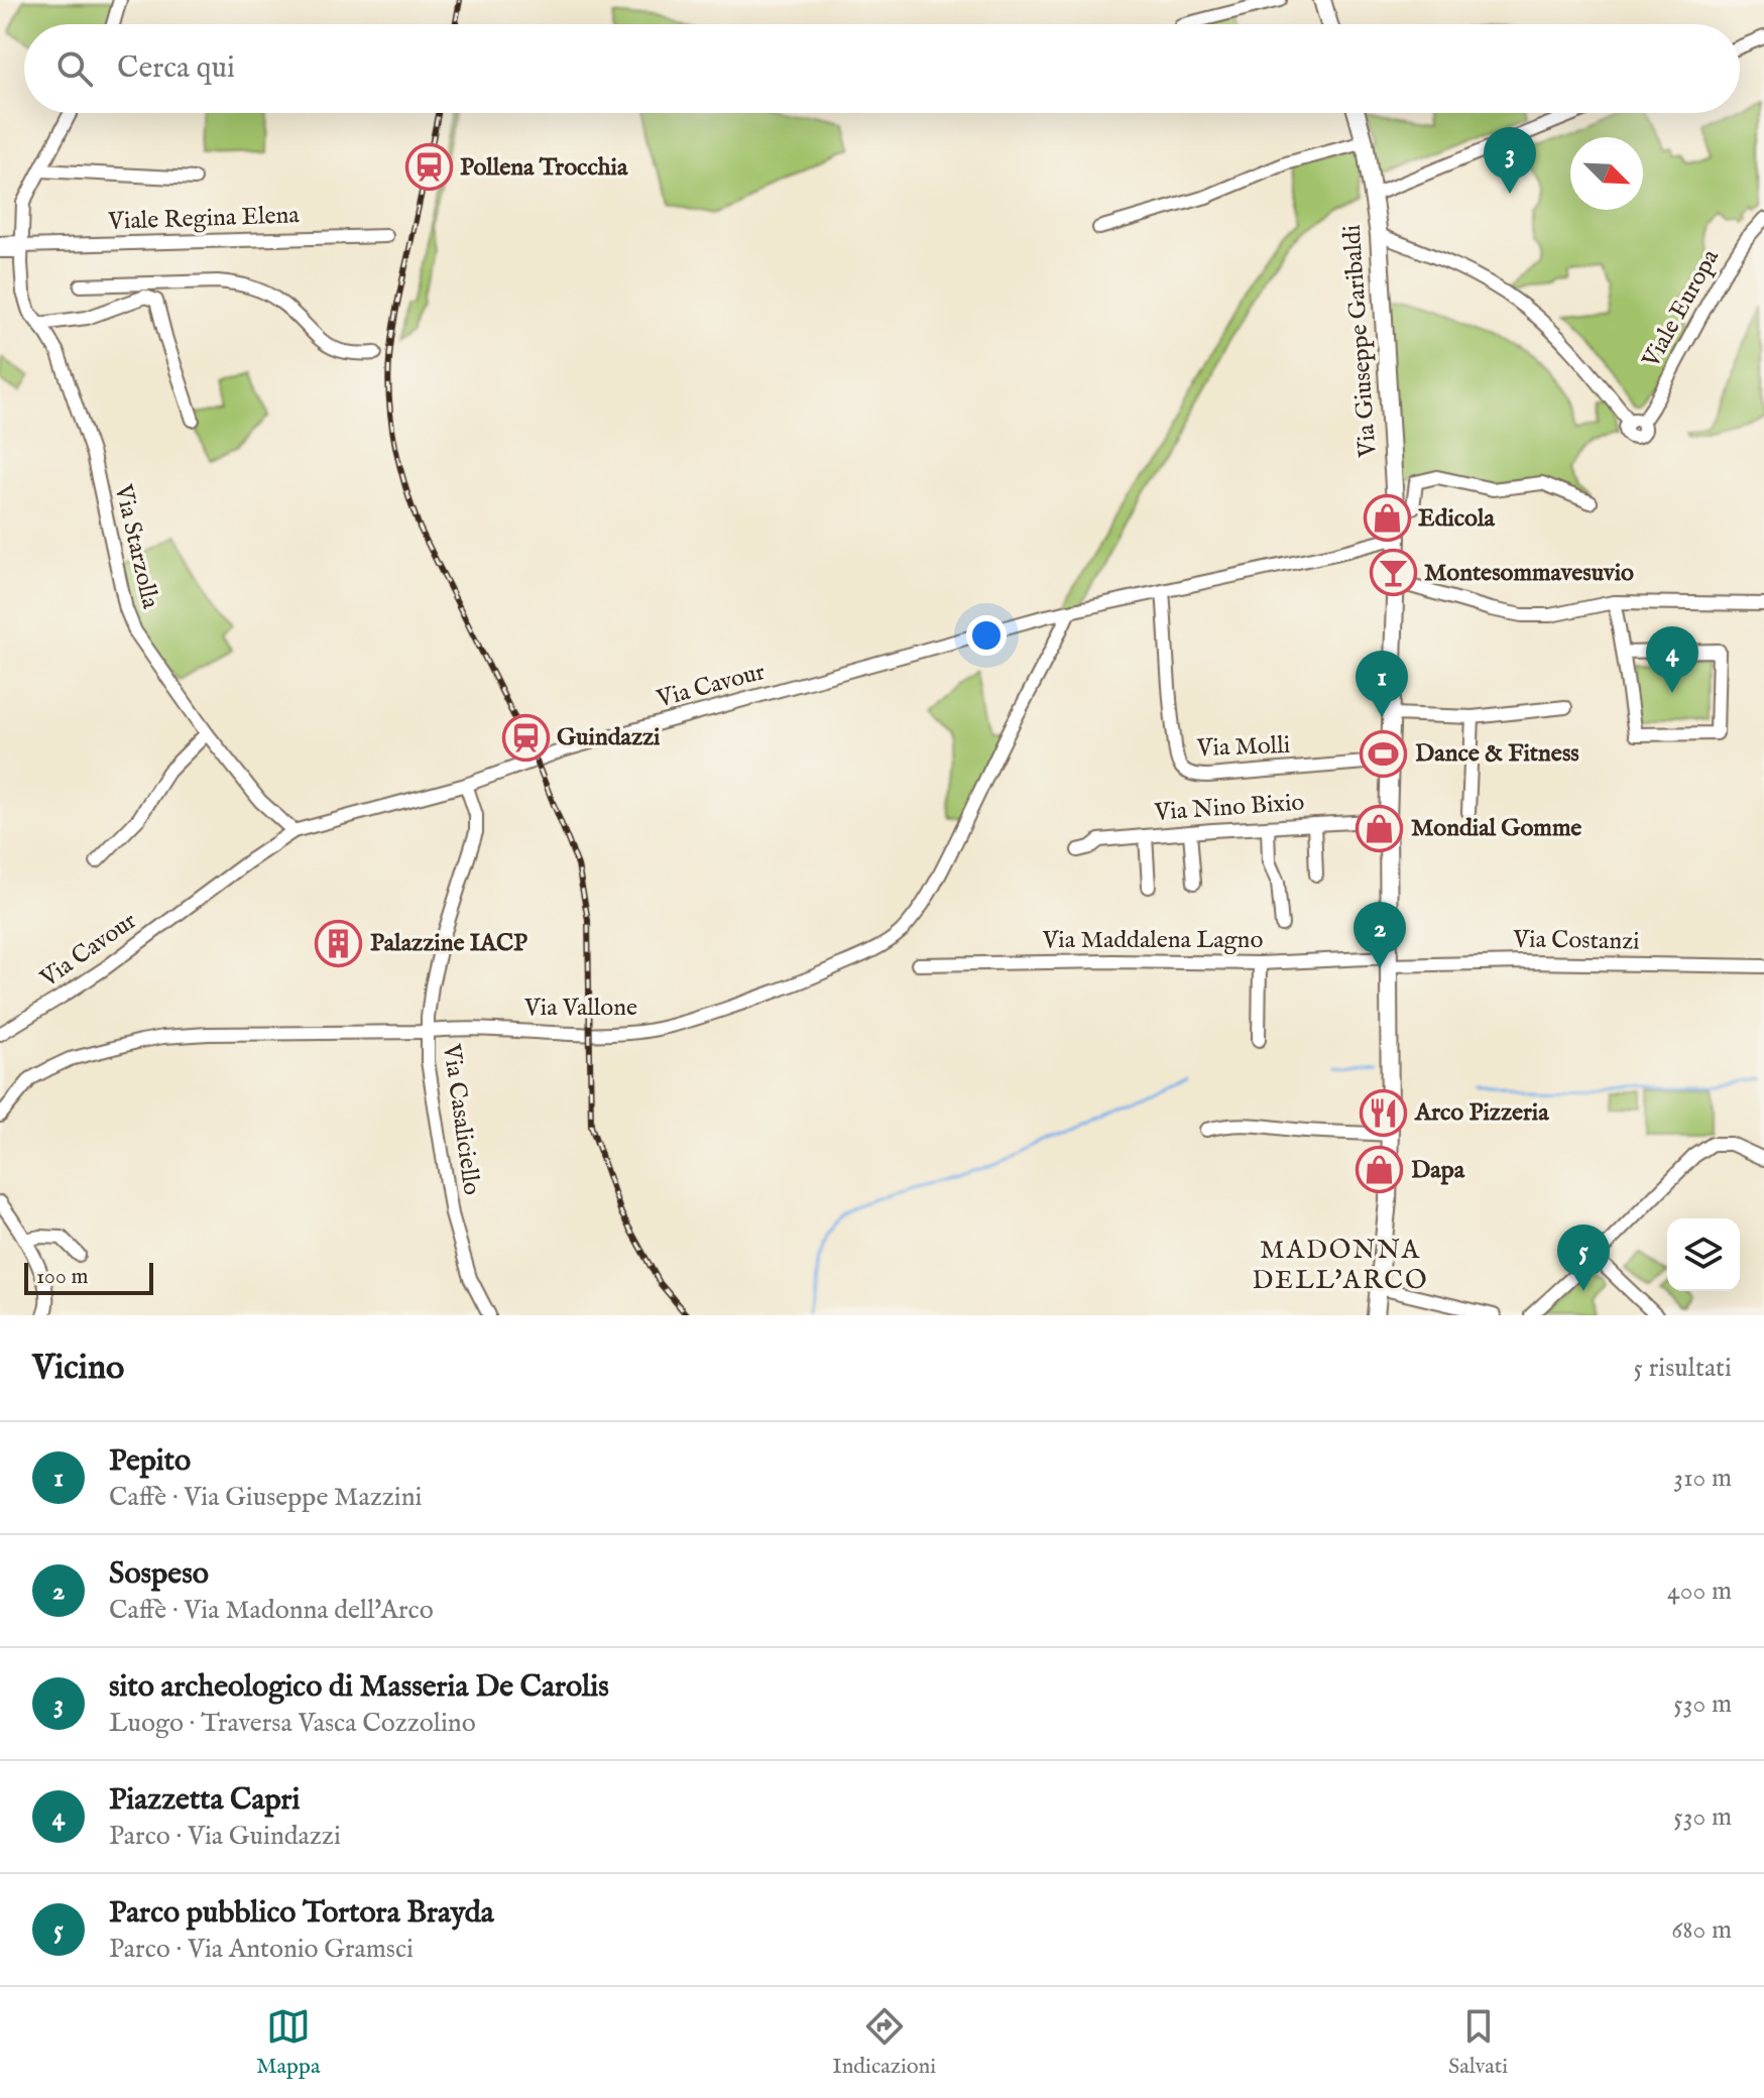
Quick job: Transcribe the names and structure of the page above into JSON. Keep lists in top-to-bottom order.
{
  "streets": {
    "main road": ["Via Giuseppe Garibaldi"],
    "street": [
      "Viale Regina Elena",
      "Viale Europa",
      "Via Starzolla",
      "Via Cavour",
      "Via Molli",
      "Via Nino Bixio",
      "Via Maddalena Lagno",
      "Via Costanzi",
      "Via Vallone",
      "Via Casaliciello"
    ]
  },
  "crossings": [
    ["Viale Regina Elena", "Via Starzolla"],
    ["Viale Europa", "Via Giuseppe Garibaldi"],
    ["Via Giuseppe Garibaldi", "Via Cavour"],
    ["Via Giuseppe Garibaldi", "Via Molli"],
    ["Via Giuseppe Garibaldi", "Via Nino Bixio"],
    ["Via Giuseppe Garibaldi", "Via Maddalena Lagno"],
    ["Via Giuseppe Garibaldi", "Via Costanzi"],
    ["Via Starzolla", "Via Cavour"],
    ["Via Cavour", "Via Molli"],
    ["Via Cavour", "Via Vallone"],
    ["Via Cavour", "Via Casaliciello"],
    ["Via Maddalena Lagno", "Via Costanzi"],
    ["Via Vallone", "Via Casaliciello"]
  ],
  "districts": ["MADONNA DELL'ARCO"],
  "places": {
    "station": ["Pollena Trocchia", "Guindazzi"],
    "shop": ["Edicola", "Mondial Gomme", "Dapa"],
    "bar": ["Montesommavesuvio"],
    "sports": ["Dance & Fitness"],
    "building": ["Palazzine IACP"],
    "restaurant": ["Arco Pizzeria"]
  },
  "scale_bar": "100 m",
  "north": "bottom right",
  "page": {
    "search": "Cerca qui",
    "pins": [
      "3",
      "4",
      "1",
      "2",
      "5"
    ],
    "scale": "100 m",
    "heading": ["Vicino", "5 risultati"],
    "list": [
      {
        "mark": "1",
        "name": "Pepito",
        "note": "Caffè · Via Giuseppe Mazzini",
        "value": "310 m"
      },
      {
        "mark": "2",
        "name": "Sospeso",
        "note": "Caffè · Via Madonna dell'Arco",
        "value": "400 m"
      },
      {
        "mark": "3",
        "name": "sito archeologico di Masseria De Carolis",
        "note": "Luogo · Traversa Vasca Cozzolino",
        "value": "530 m"
      },
      {
        "mark": "4",
        "name": "Piazzetta Capri",
        "note": "Parco · Via Guindazzi",
        "value": "530 m"
      },
      {
        "mark": "5",
        "name": "Parco pubblico Tortora Brayda",
        "note": "Parco · Via Antonio Gramsci",
        "value": "680 m"
      }
    ],
    "nav": ["Mappa", "Indicazioni", "Salvati"]
  }
}
